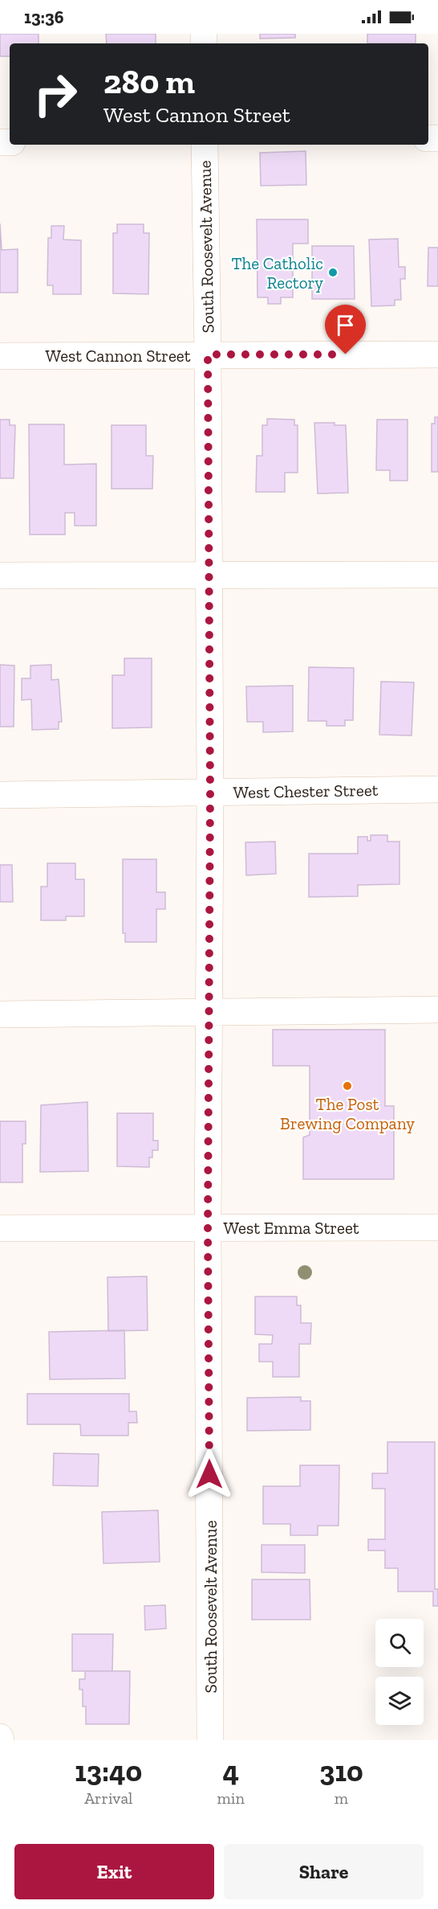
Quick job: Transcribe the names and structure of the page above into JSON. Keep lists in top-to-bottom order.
{
  "streets": {
    "street": [
      "South Roosevelt Avenue",
      "West Cannon Street",
      "West Chester Street",
      "West Emma Street"
    ]
  },
  "crossings": [
    ["South Roosevelt Avenue", "West Cannon Street"],
    ["South Roosevelt Avenue", "West Chester Street"],
    ["South Roosevelt Avenue", "West Emma Street"]
  ],
  "places": ["The Catholic Rectory", "The Post Brewing Company"],
  "page": {
    "status": "13:36",
    "turn": ["280 m", "West Cannon Street"],
    "eta": [
      "13:40",
      "Arrival",
      "4",
      "min",
      "310",
      "m"
    ],
    "buttons": ["Exit", "Share"]
  }
}
